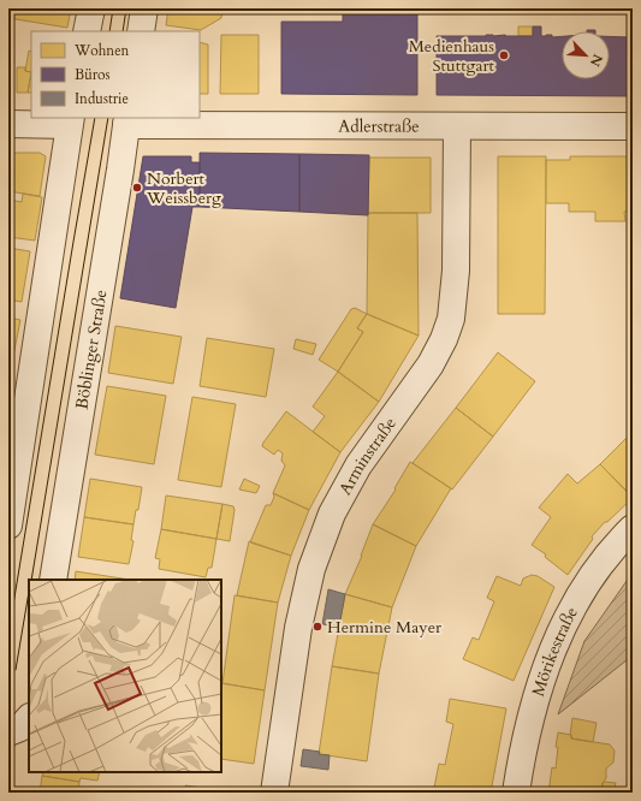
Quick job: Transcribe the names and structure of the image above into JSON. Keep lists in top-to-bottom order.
{
  "streets": {
    "street": [
      "Adlerstraße",
      "Böblinger Straße",
      "Arminstraße",
      "Mörikestraße"
    ]
  },
  "crossings": [
    ["Adlerstraße", "Böblinger Straße"],
    ["Adlerstraße", "Arminstraße"]
  ],
  "places": ["Medienhaus Stuttgart", "Norbert Weissberg", "Hermine Mayer"],
  "legend": ["Wohnen", "Büros", "Industrie"],
  "north": "bottom right"
}
